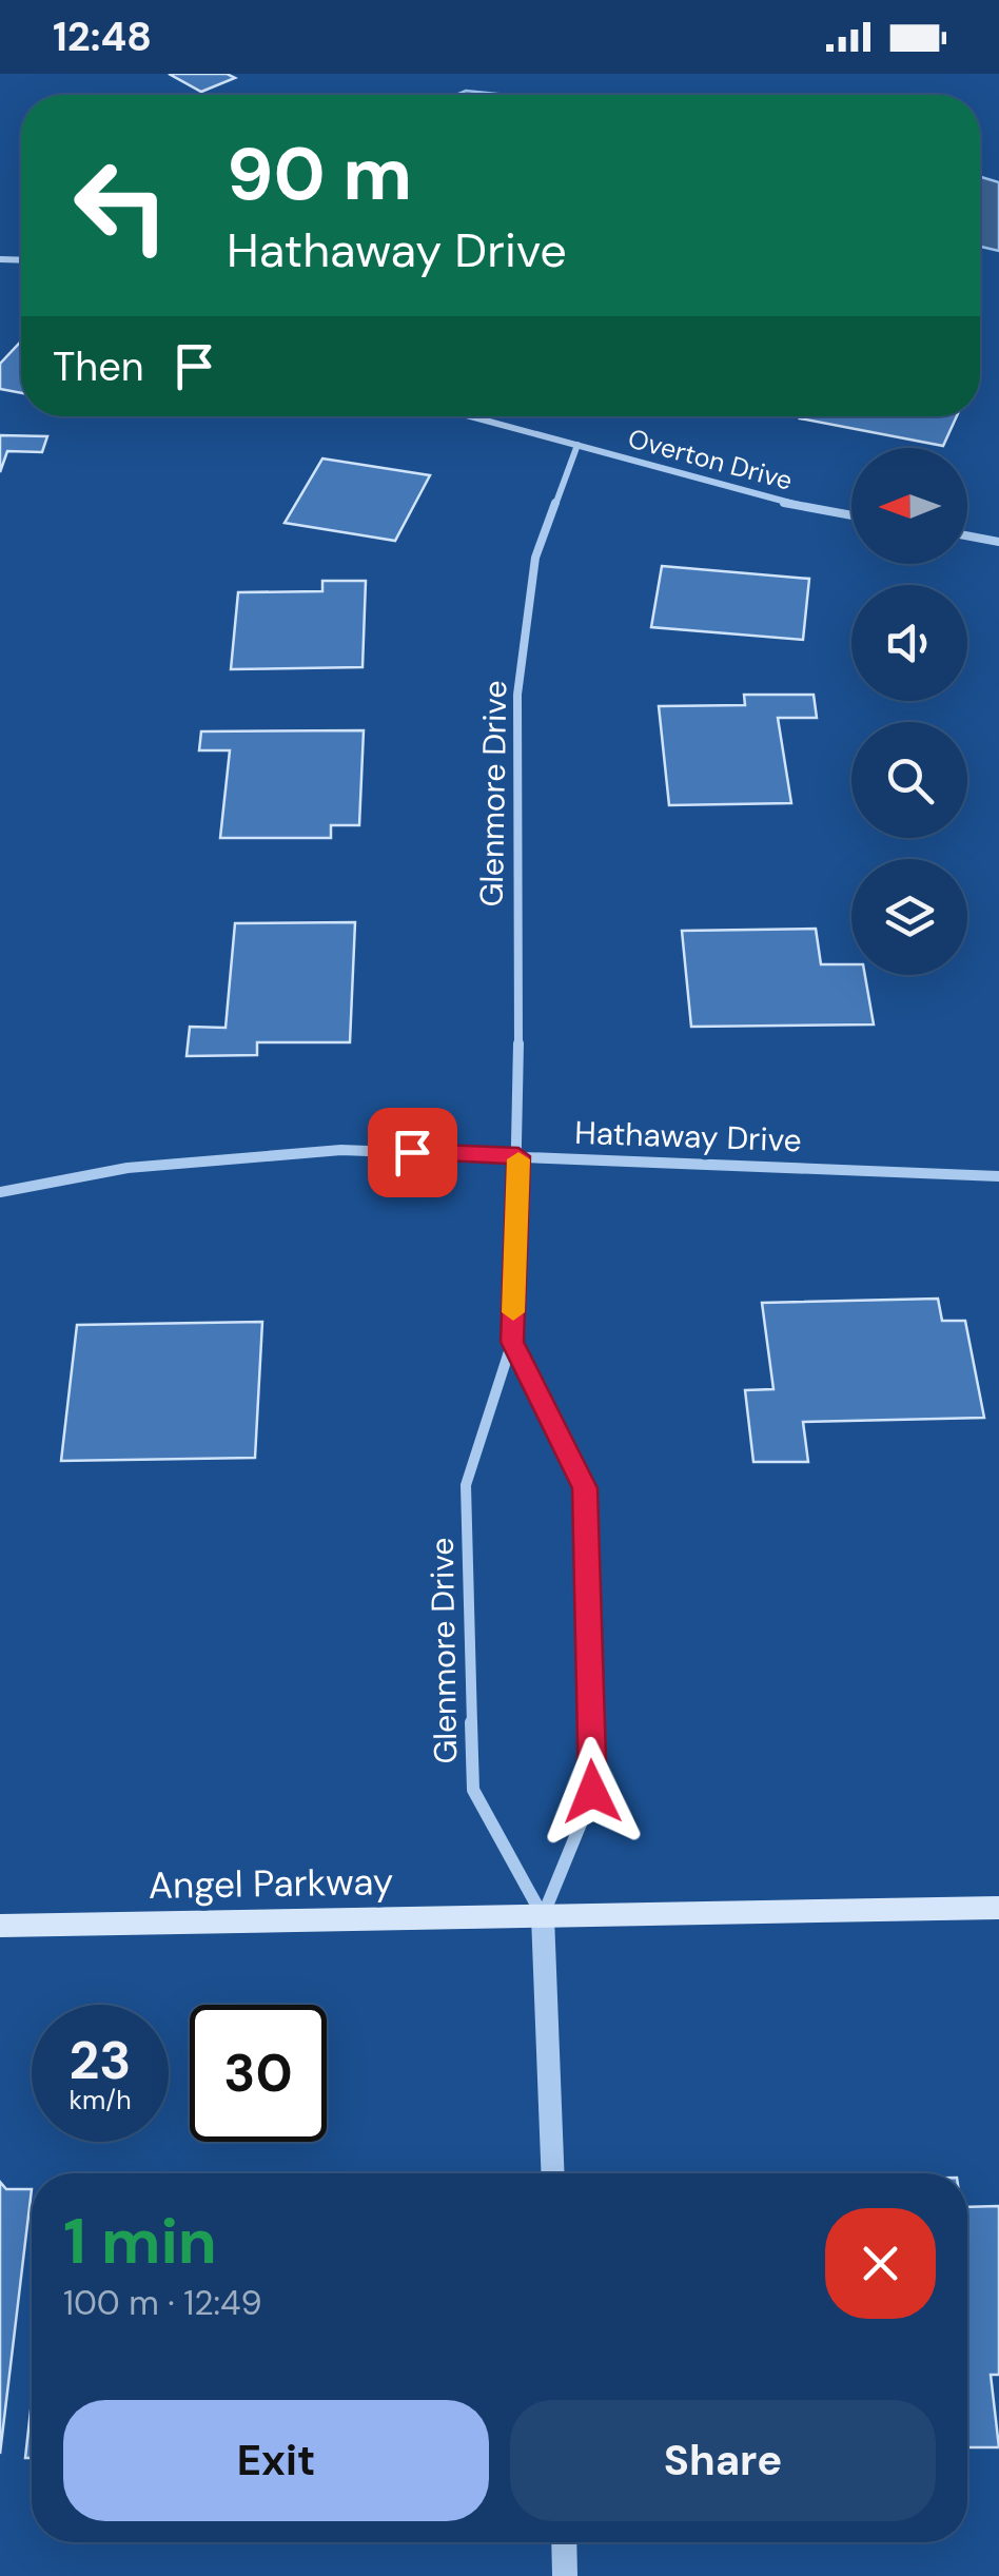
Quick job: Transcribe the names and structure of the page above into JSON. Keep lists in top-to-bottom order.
{
  "streets": {
    "main road": ["Angel Parkway"],
    "street": ["Overton Drive", "Glenmore Drive", "Hathaway Drive"]
  },
  "crossings": [
    ["Overton Drive", "Glenmore Drive"],
    ["Glenmore Drive", "Hathaway Drive"],
    ["Glenmore Drive", "Angel Parkway"]
  ],
  "north": "left",
  "page": {
    "status": "12:48",
    "turn": ["90 m", "Hathaway Drive"],
    "then": "Then",
    "speed": "23 km/h",
    "limit": "30",
    "heading": ["1 min", "100 m · 12:49"],
    "buttons": ["Exit", "Share"]
  }
}
